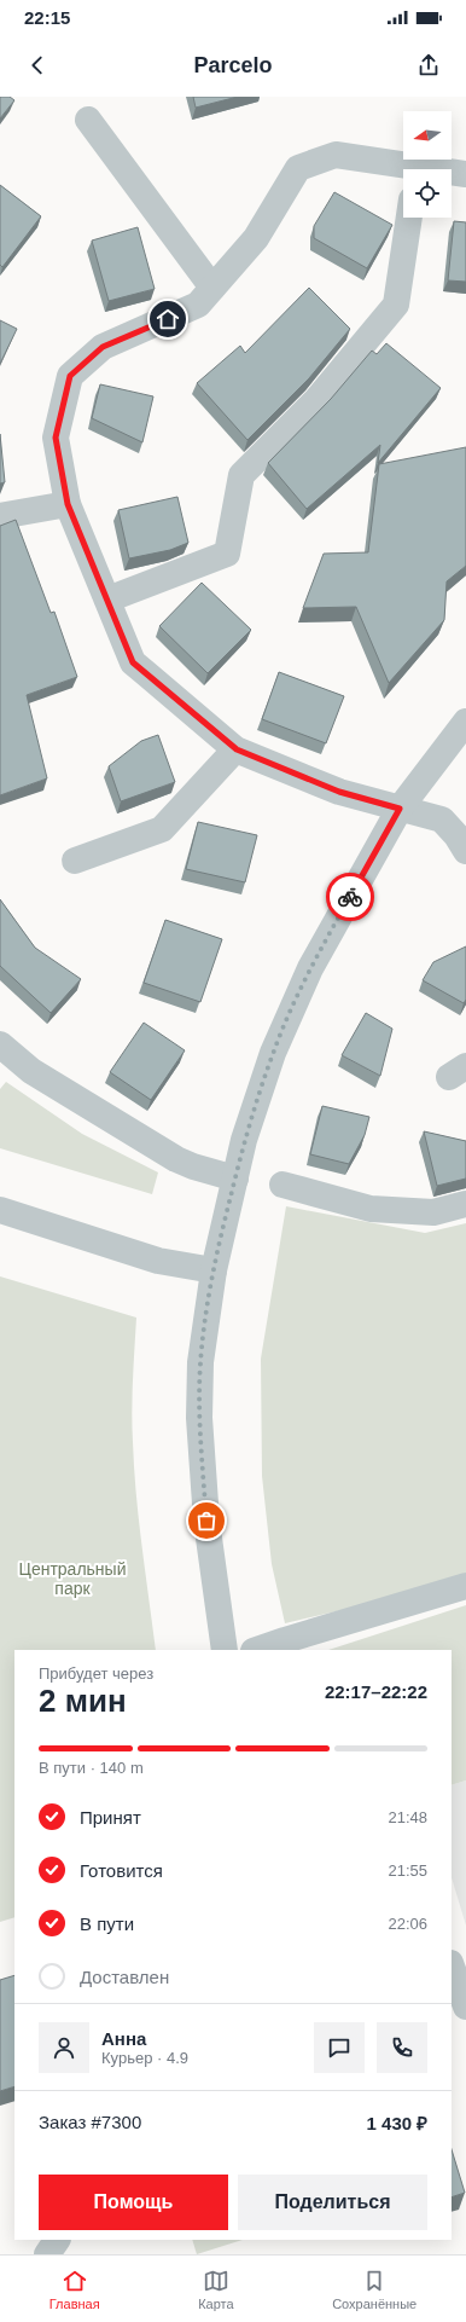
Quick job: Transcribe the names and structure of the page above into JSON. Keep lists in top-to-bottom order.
{
  "parks": ["Центральный парк"],
  "north": "left",
  "page": {
    "status": "22:15",
    "header": "Parcelo",
    "heading": ["2 мин", "Прибудет через", "22:17–22:22"],
    "panel": [
      "Анна",
      "Курьер · 4.9",
      "Заказ #7300",
      "1 430 ₽"
    ],
    "bar": "В пути · 140 m",
    "list": [
      ["Принят", "21:48"],
      ["Готовится", "21:55"],
      ["В пути", "22:06"],
      "Доставлен"
    ],
    "buttons": ["Помощь", "Поделиться"],
    "tabs": ["Главная", "Карта", "Сохранённые"]
  }
}
